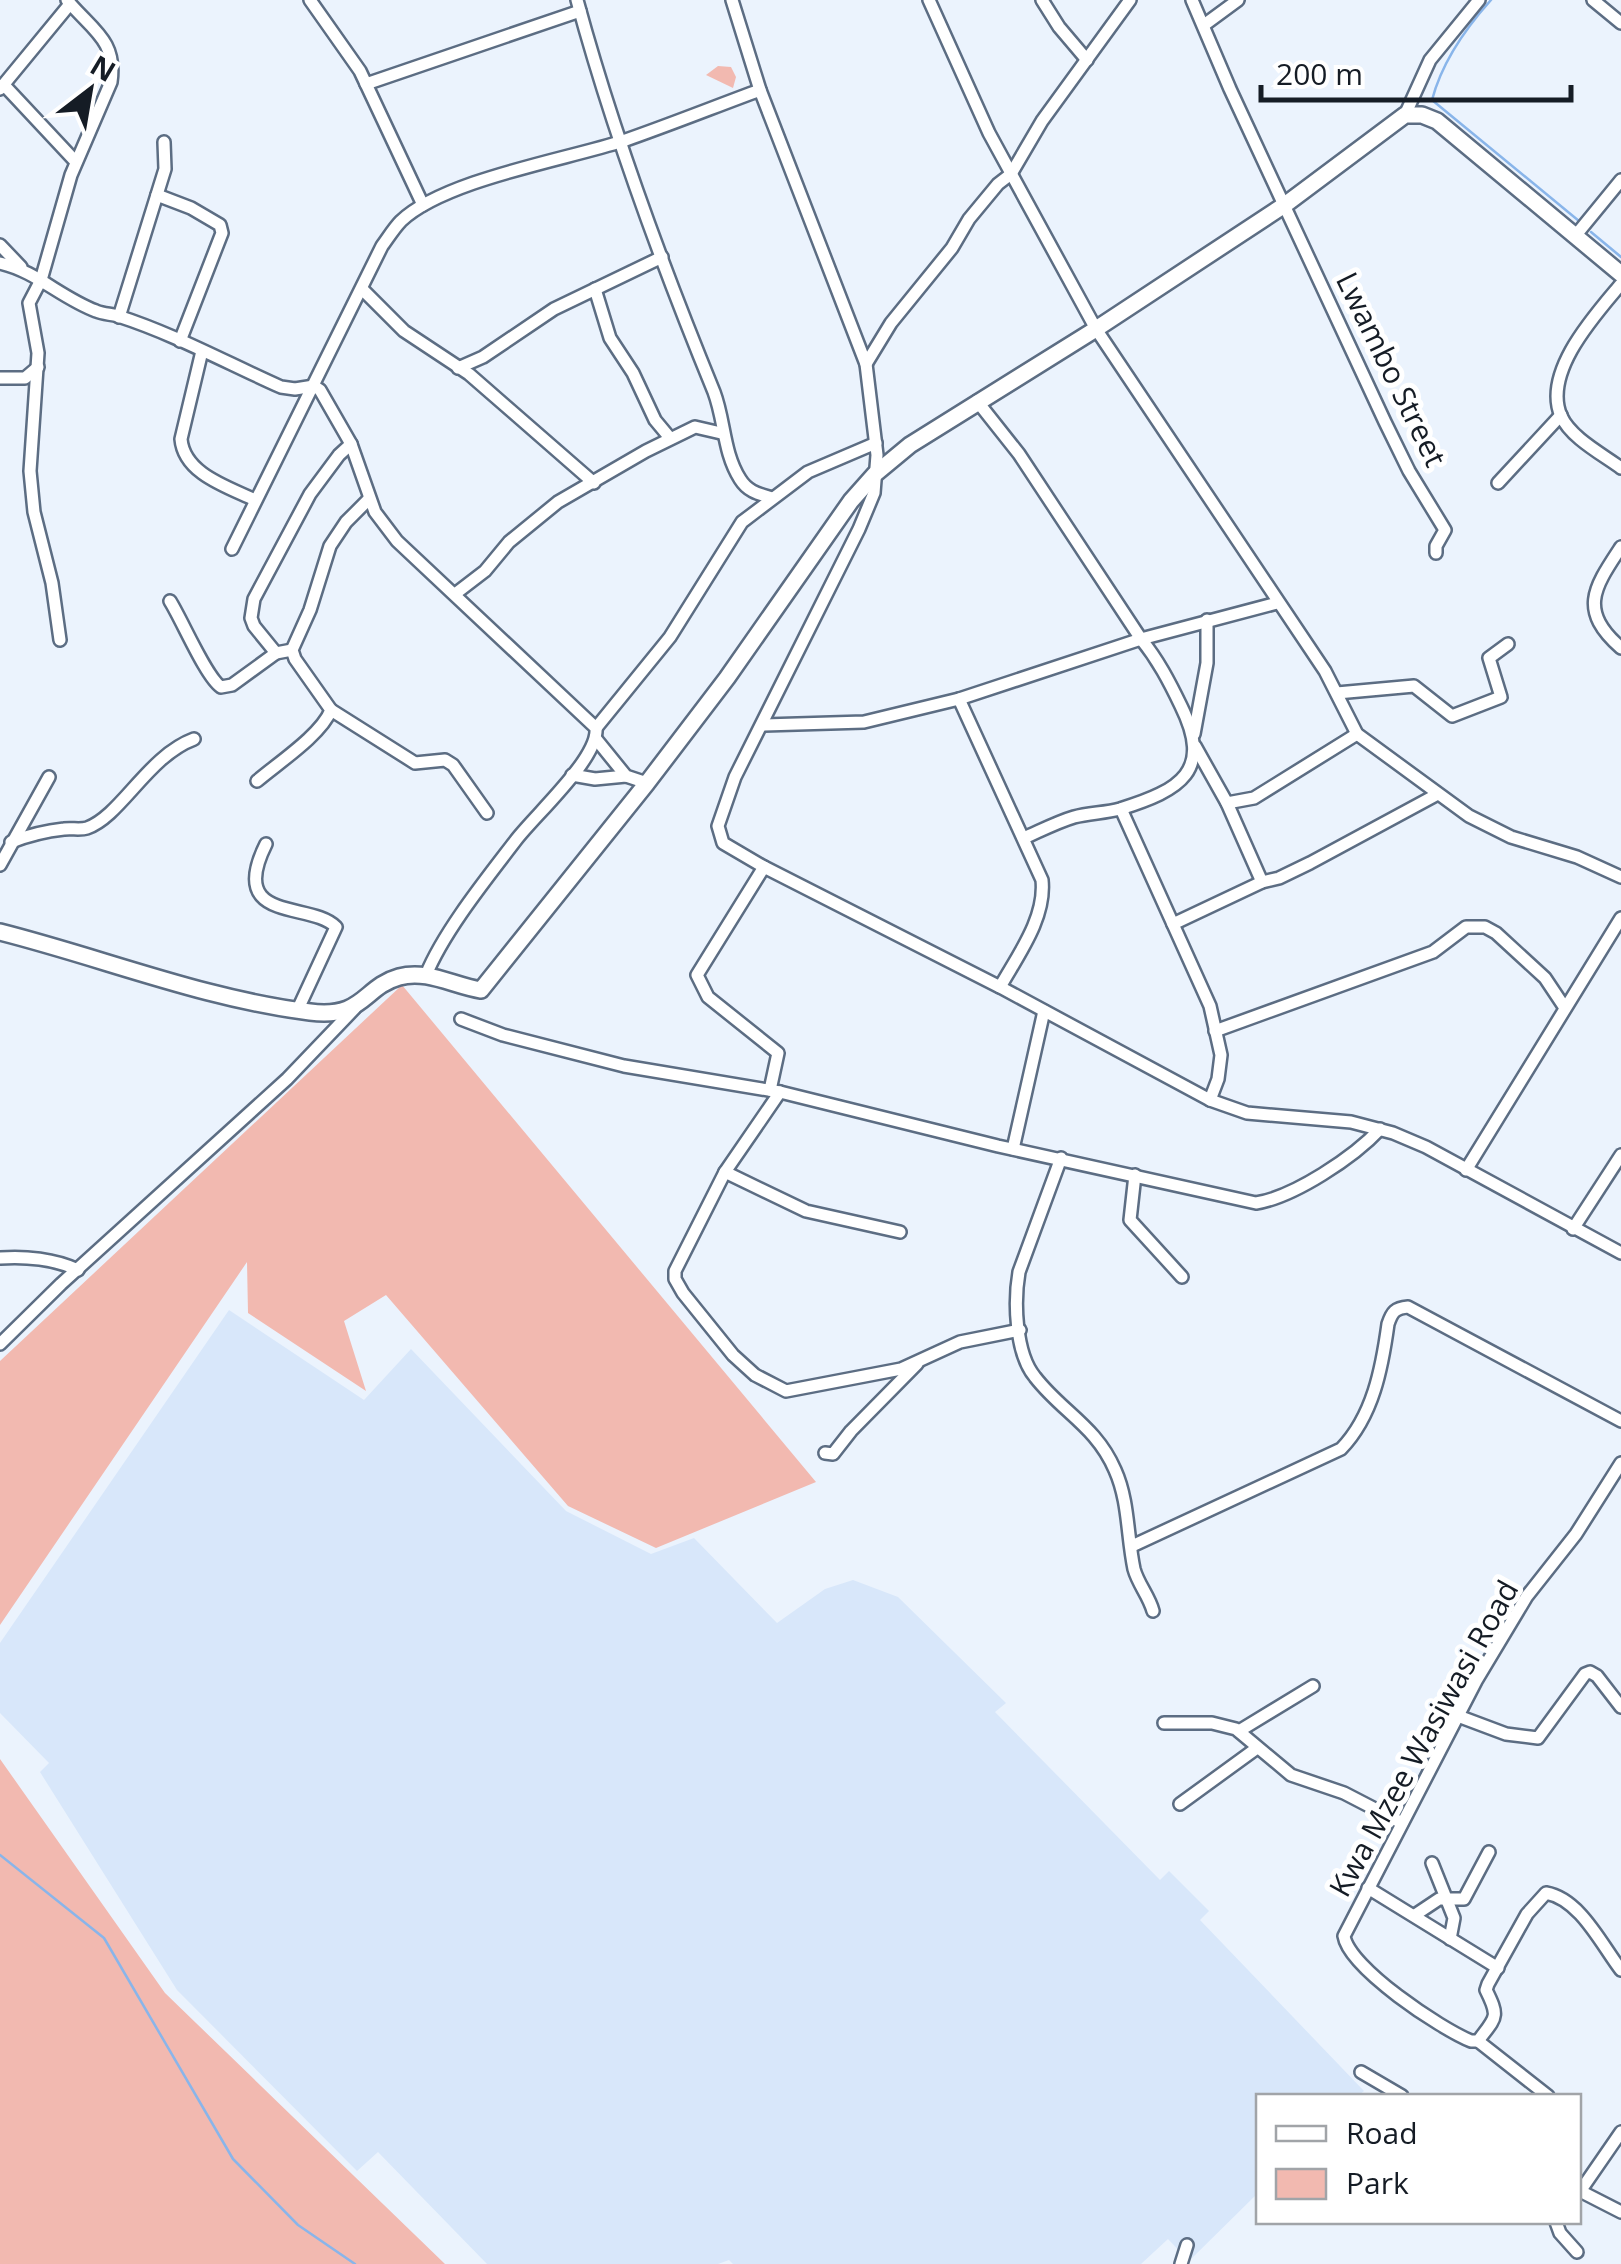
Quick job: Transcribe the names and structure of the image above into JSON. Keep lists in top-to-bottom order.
{
  "streets": {
    "street": ["Lwambo Street", "Kwa Mzee Wasiwasi Road"]
  },
  "legend": ["Road", "Park"],
  "scale_bar": "200 m",
  "north": "top right"
}
